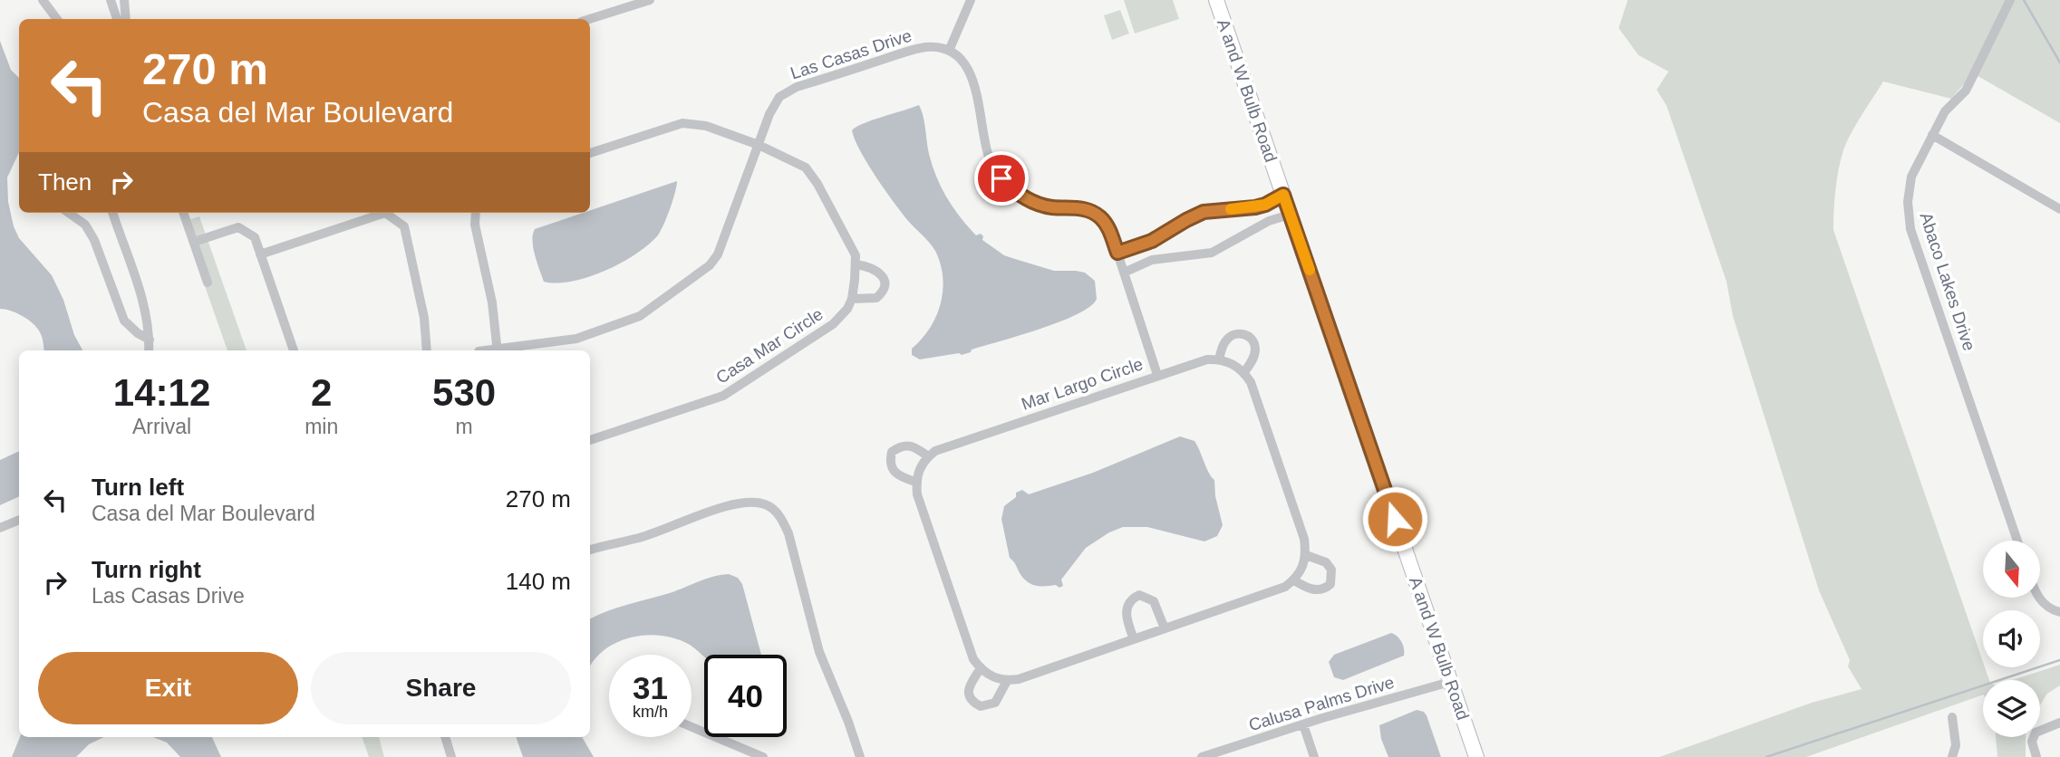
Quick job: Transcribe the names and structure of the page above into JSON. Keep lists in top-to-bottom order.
{
  "streets": {
    "street": [
      "Las Casas Drive",
      "A and W Bulb Road",
      "Abaco Lakes Drive",
      "Casa Mar Circle",
      "Mar Largo Circle",
      "Calusa Palms Drive"
    ]
  },
  "crossings": [
    ["Las Casas Drive", "Casa Mar Circle"],
    ["A and W Bulb Road", "Calusa Palms Drive"]
  ],
  "north": "bottom",
  "page": {
    "turn": ["270 m", "Casa del Mar Boulevard"],
    "then": "Then",
    "eta": [
      "14:12",
      "Arrival",
      "2",
      "min",
      "530",
      "m"
    ],
    "list": [
      {
        "name": "Turn left",
        "note": "Casa del Mar Boulevard",
        "value": "270 m"
      },
      {
        "name": "Turn right",
        "note": "Las Casas Drive",
        "value": "140 m"
      }
    ],
    "buttons": ["Exit", "Share"],
    "speed": "31 km/h",
    "limit": "40"
  }
}
